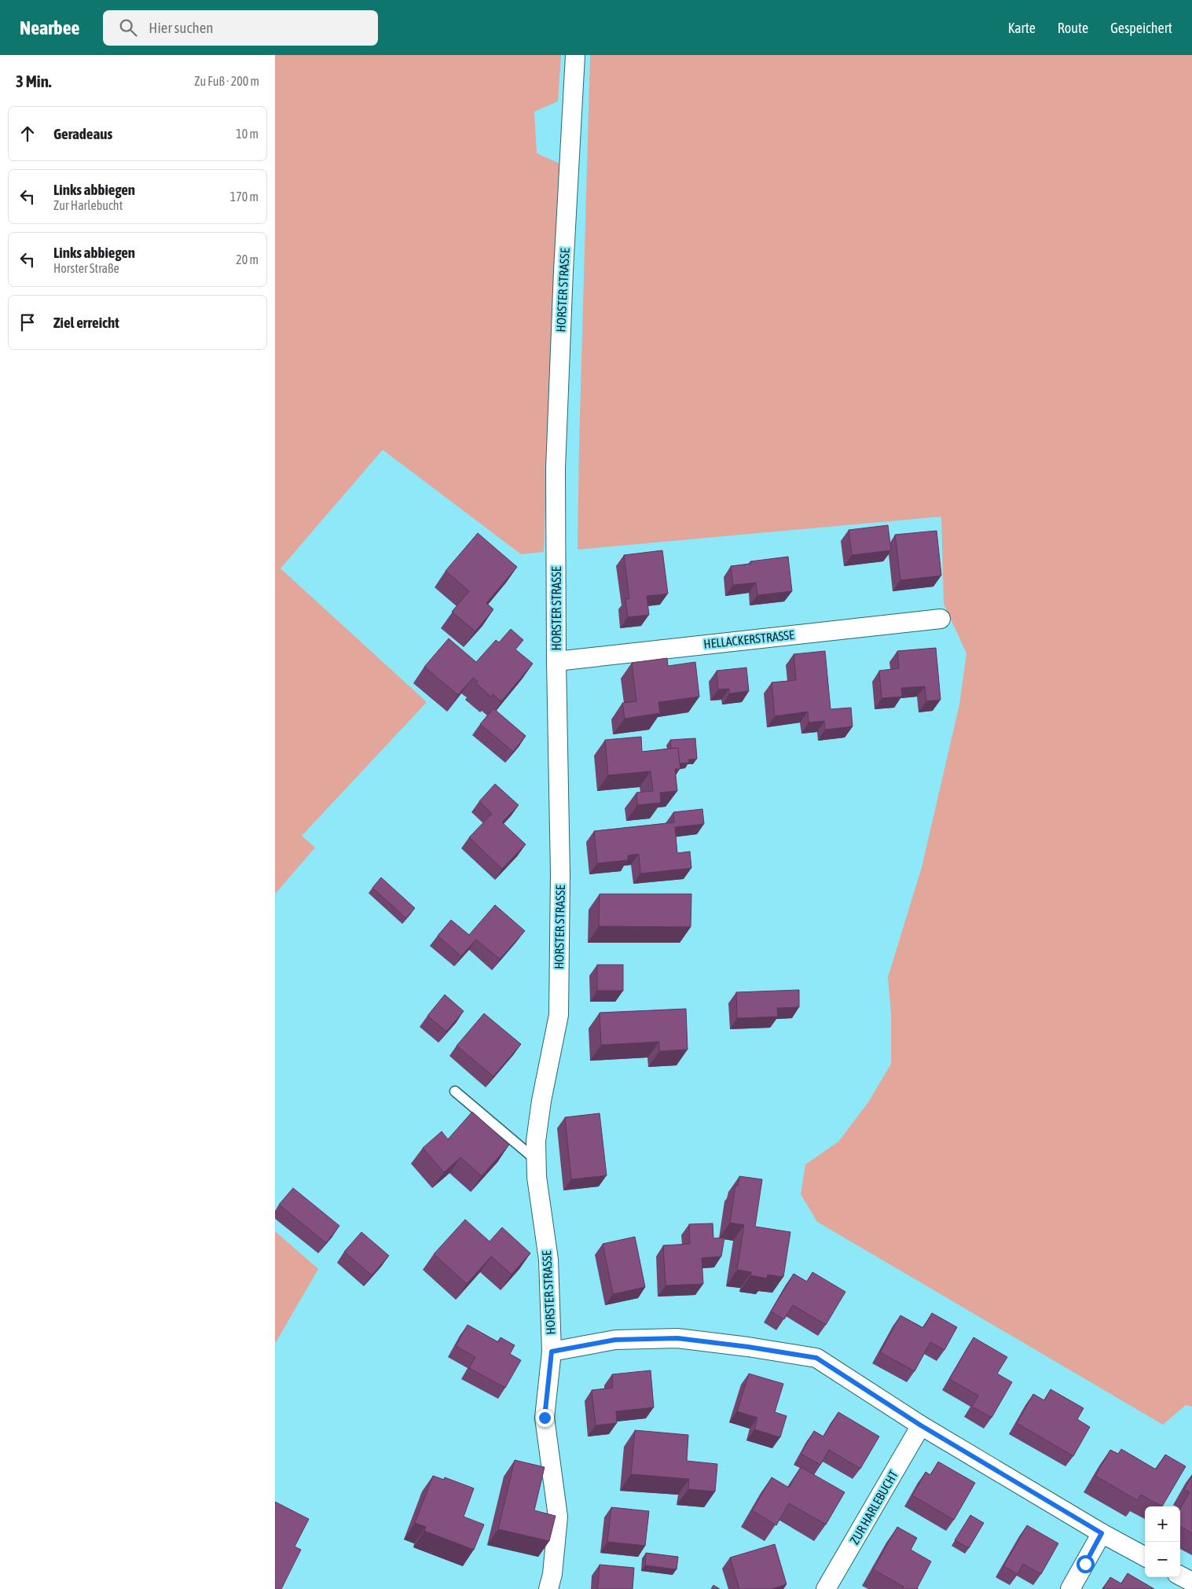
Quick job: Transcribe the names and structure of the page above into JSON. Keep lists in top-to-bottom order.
{
  "streets": {
    "street": ["HORSTER STRASSE", "HELLACKERSTRASSE", "ZUR HARLEBUCHT"]
  },
  "crossings": [
    ["HORSTER STRASSE", "HELLACKERSTRASSE"]
  ],
  "page": {
    "header": "Nearbee",
    "search": "Hier suchen",
    "nav": ["Karte", "Route", "Gespeichert"],
    "heading": ["3 Min.", "Zu Fuß · 200 m"],
    "list": [
      ["Geradeaus", "10 m"],
      ["Links abbiegen", "Zur Harlebucht", "170 m"],
      ["Links abbiegen", "Horster Straße", "20 m"],
      "Ziel erreicht"
    ],
    "map_buttons": ["+", "−"]
  }
}
